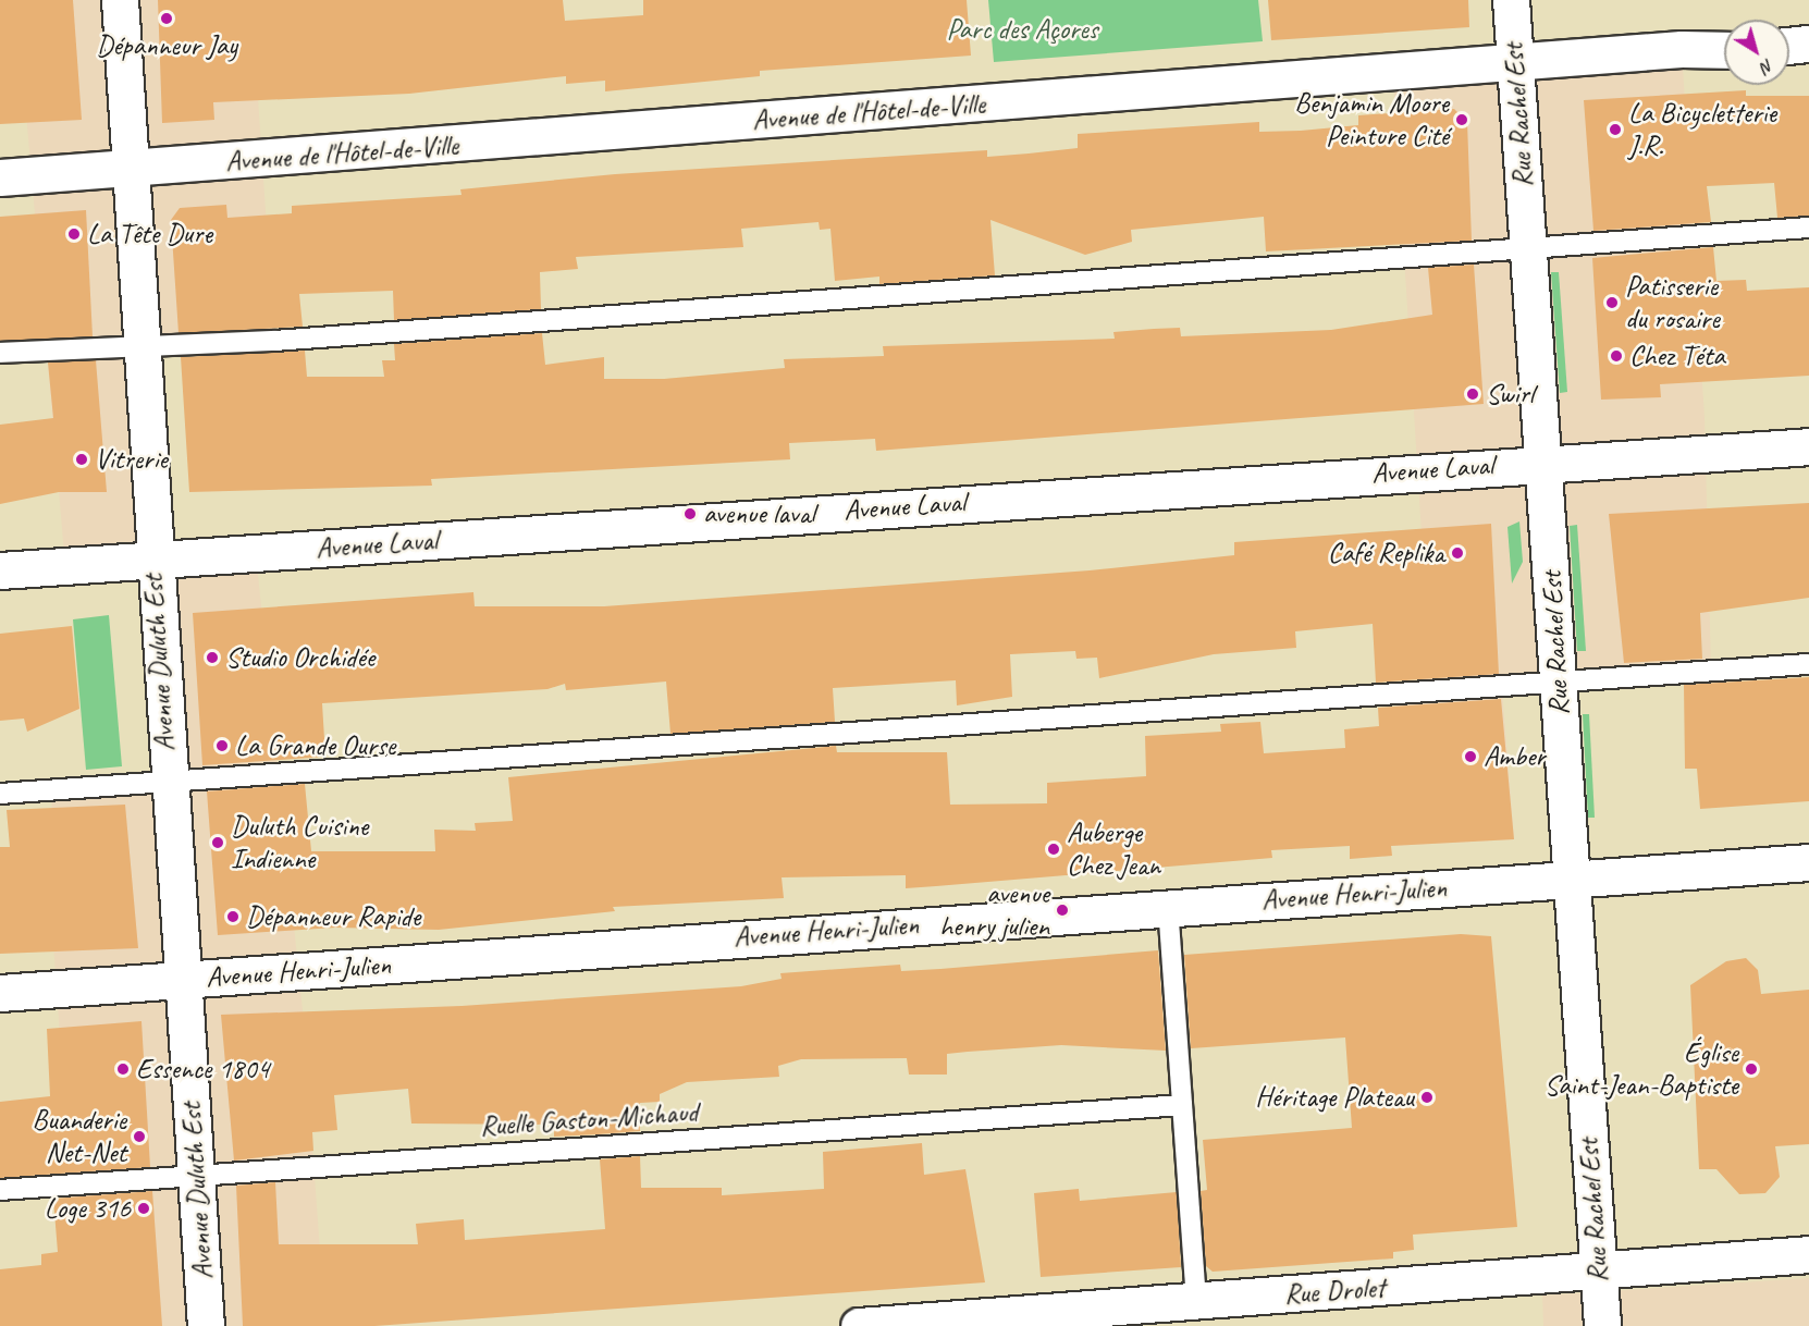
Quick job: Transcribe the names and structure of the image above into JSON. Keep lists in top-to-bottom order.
{
  "streets": {
    "street": [
      "Avenue de l'Hôtel-de-Ville",
      "Rue Rachel Est",
      "Avenue Laval",
      "Avenue Duluth Est",
      "Avenue Henri-Julien",
      "Rue Drolet"
    ],
    "lane": ["Ruelle Gaston-Michaud"]
  },
  "crossings": [
    ["Avenue de l'Hôtel-de-Ville", "Rue Rachel Est"],
    ["Avenue de l'Hôtel-de-Ville", "Avenue Duluth Est"],
    ["Rue Rachel Est", "Avenue Laval"],
    ["Rue Rachel Est", "Avenue Henri-Julien"],
    ["Rue Rachel Est", "Rue Drolet"],
    ["Avenue Laval", "Avenue Duluth Est"],
    ["Avenue Duluth Est", "Avenue Henri-Julien"],
    ["Avenue Duluth Est", "Ruelle Gaston-Michaud"]
  ],
  "parks": ["Parc des Açores"],
  "places": [
    "Dépanneur Jay",
    "Benjamin Moore Peinture Cité",
    "La Bicycletterie J.R.",
    "La Tête Dure",
    "Patisserie du rosaire",
    "Chez Téta",
    "Swirl",
    "Vitrerie",
    "avenue laval",
    "Café Replika",
    "Studio Orchidée",
    "La Grande Ourse",
    "Amber",
    "Duluth Cuisine Indienne",
    "Auberge Chez Jean",
    "avenue henry julien",
    "Dépanneur Rapide",
    "Essence 1804",
    "Église Saint-Jean-Baptiste",
    "Héritage Plateau",
    "Buanderie Net-Net",
    "Loge 316"
  ],
  "north": "bottom right"
}
